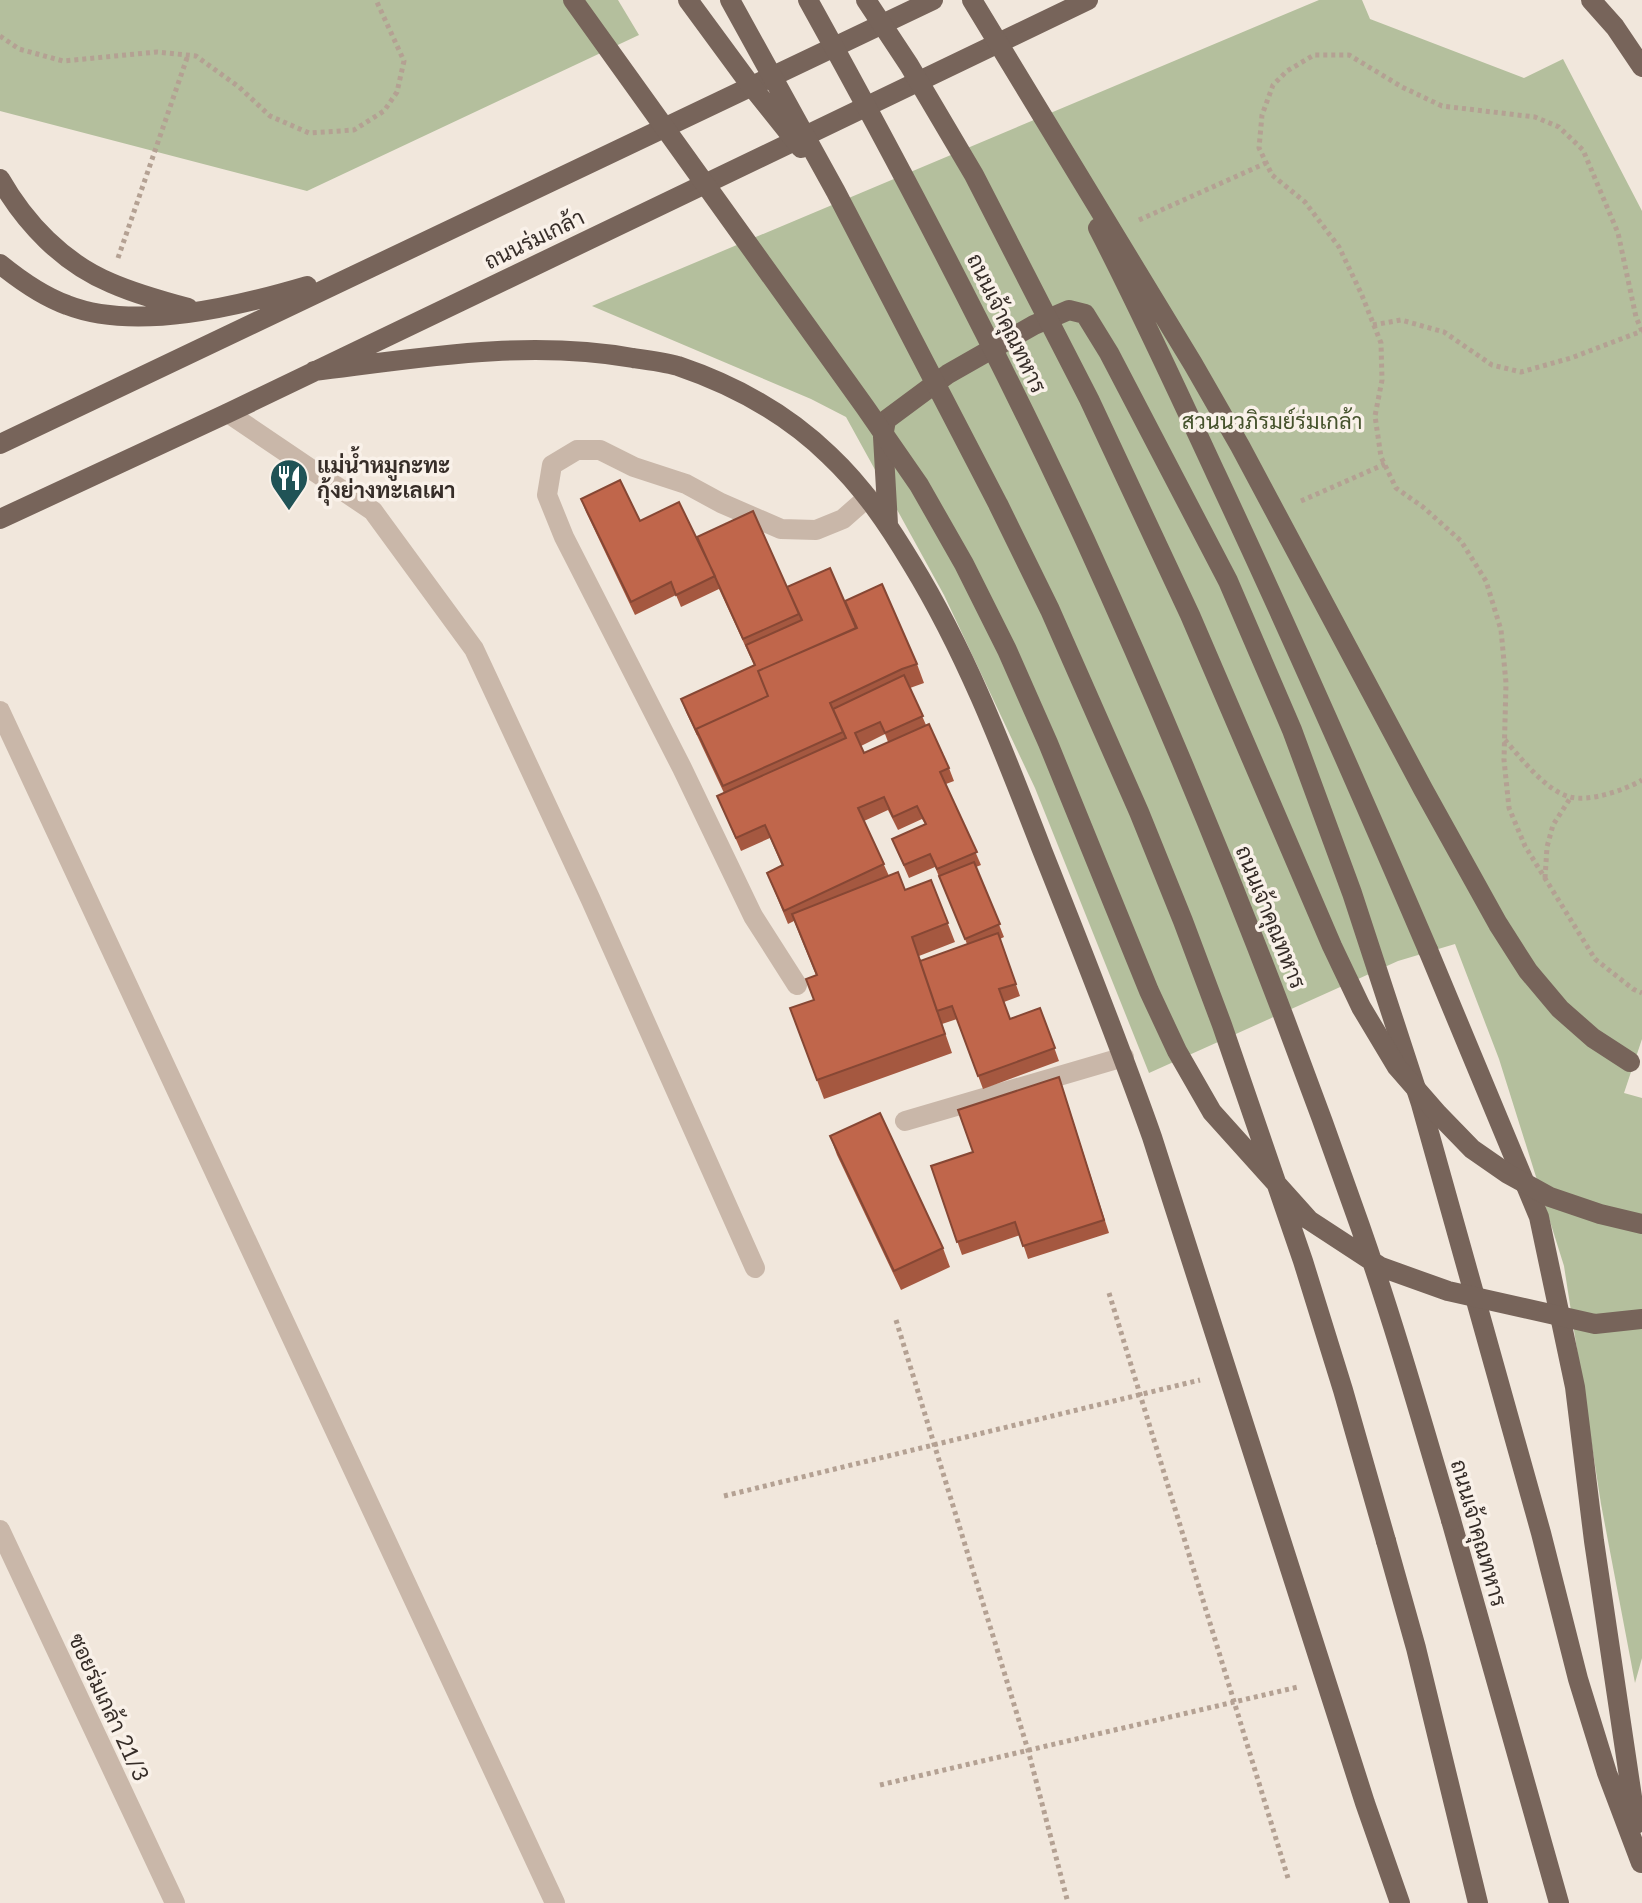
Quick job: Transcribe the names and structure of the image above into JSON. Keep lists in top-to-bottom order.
{
  "streets": {
    "main road": ["ถนนร่มเกล้า", "ถนนเจ้าคุณทหาร"],
    "street": ["ซอยร่มเกล้า 21/3"]
  },
  "parks": ["สวนนวภิรมย์ร่มเกล้า"],
  "places": {
    "restaurant": ["แม่น้ำหมูกะทะ กุ้งย่างทะเลเผา"]
  }
}
